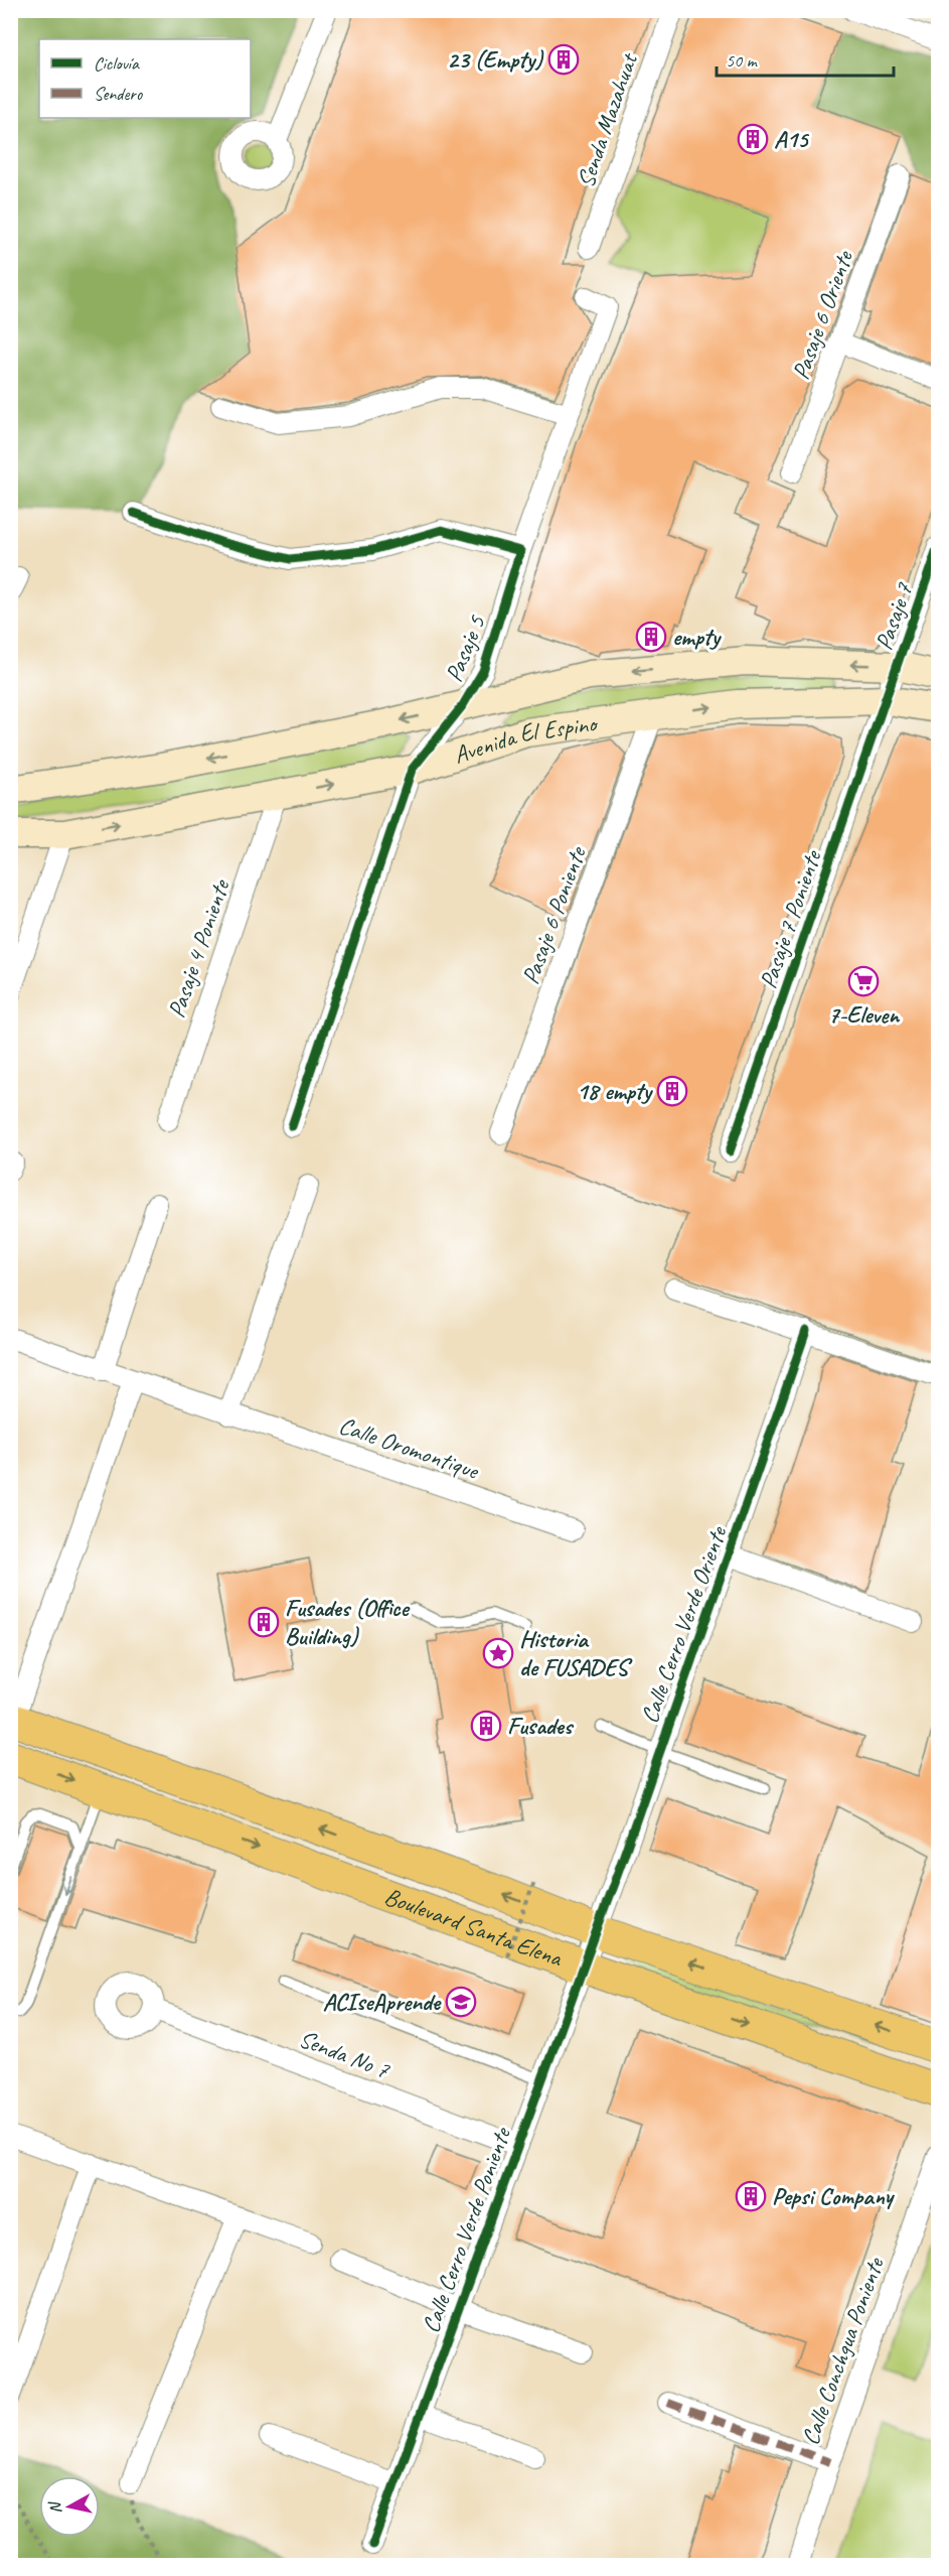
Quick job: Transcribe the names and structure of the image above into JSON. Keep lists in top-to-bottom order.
{
  "streets": {
    "main road": ["Avenida El Espino", "Boulevard Santa Elena"],
    "street": [
      "Senda Mazahuat",
      "Pasaje 6 Oriente",
      "Pasaje 7",
      "Pasaje 5",
      "Pasaje 6 Poniente",
      "Pasaje 7 Poniente",
      "Pasaje 4 Poniente",
      "Calle Oromontique",
      "Calle Cerro Verde Oriente",
      "Senda No 7",
      "Calle Cerro Verde Poniente",
      "Calle Conchgua Poniente"
    ]
  },
  "crossings": [
    ["Pasaje 7", "Avenida El Espino"],
    ["Pasaje 7", "Pasaje 7 Poniente"],
    ["Pasaje 5", "Avenida El Espino"],
    ["Avenida El Espino", "Pasaje 6 Poniente"],
    ["Avenida El Espino", "Pasaje 7 Poniente"],
    ["Avenida El Espino", "Pasaje 4 Poniente"],
    ["Calle Cerro Verde Oriente", "Boulevard Santa Elena"],
    ["Calle Cerro Verde Oriente", "Calle Cerro Verde Poniente"],
    ["Boulevard Santa Elena", "Calle Cerro Verde Poniente"],
    ["Senda No 7", "Calle Cerro Verde Poniente"]
  ],
  "places": {
    "building": [
      "23 (Empty)",
      "A15",
      "empty",
      "18 empty",
      "Fusades (Office Building)",
      "Fusades",
      "Pepsi Company"
    ],
    "supermarket": ["7-Eleven"],
    "place": ["Historia de FUSADES"],
    "school or university": ["ACIseAprende"]
  },
  "legend": ["Ciclovía", "Sendero"],
  "scale_bar": "50 m",
  "north": "left"
}
